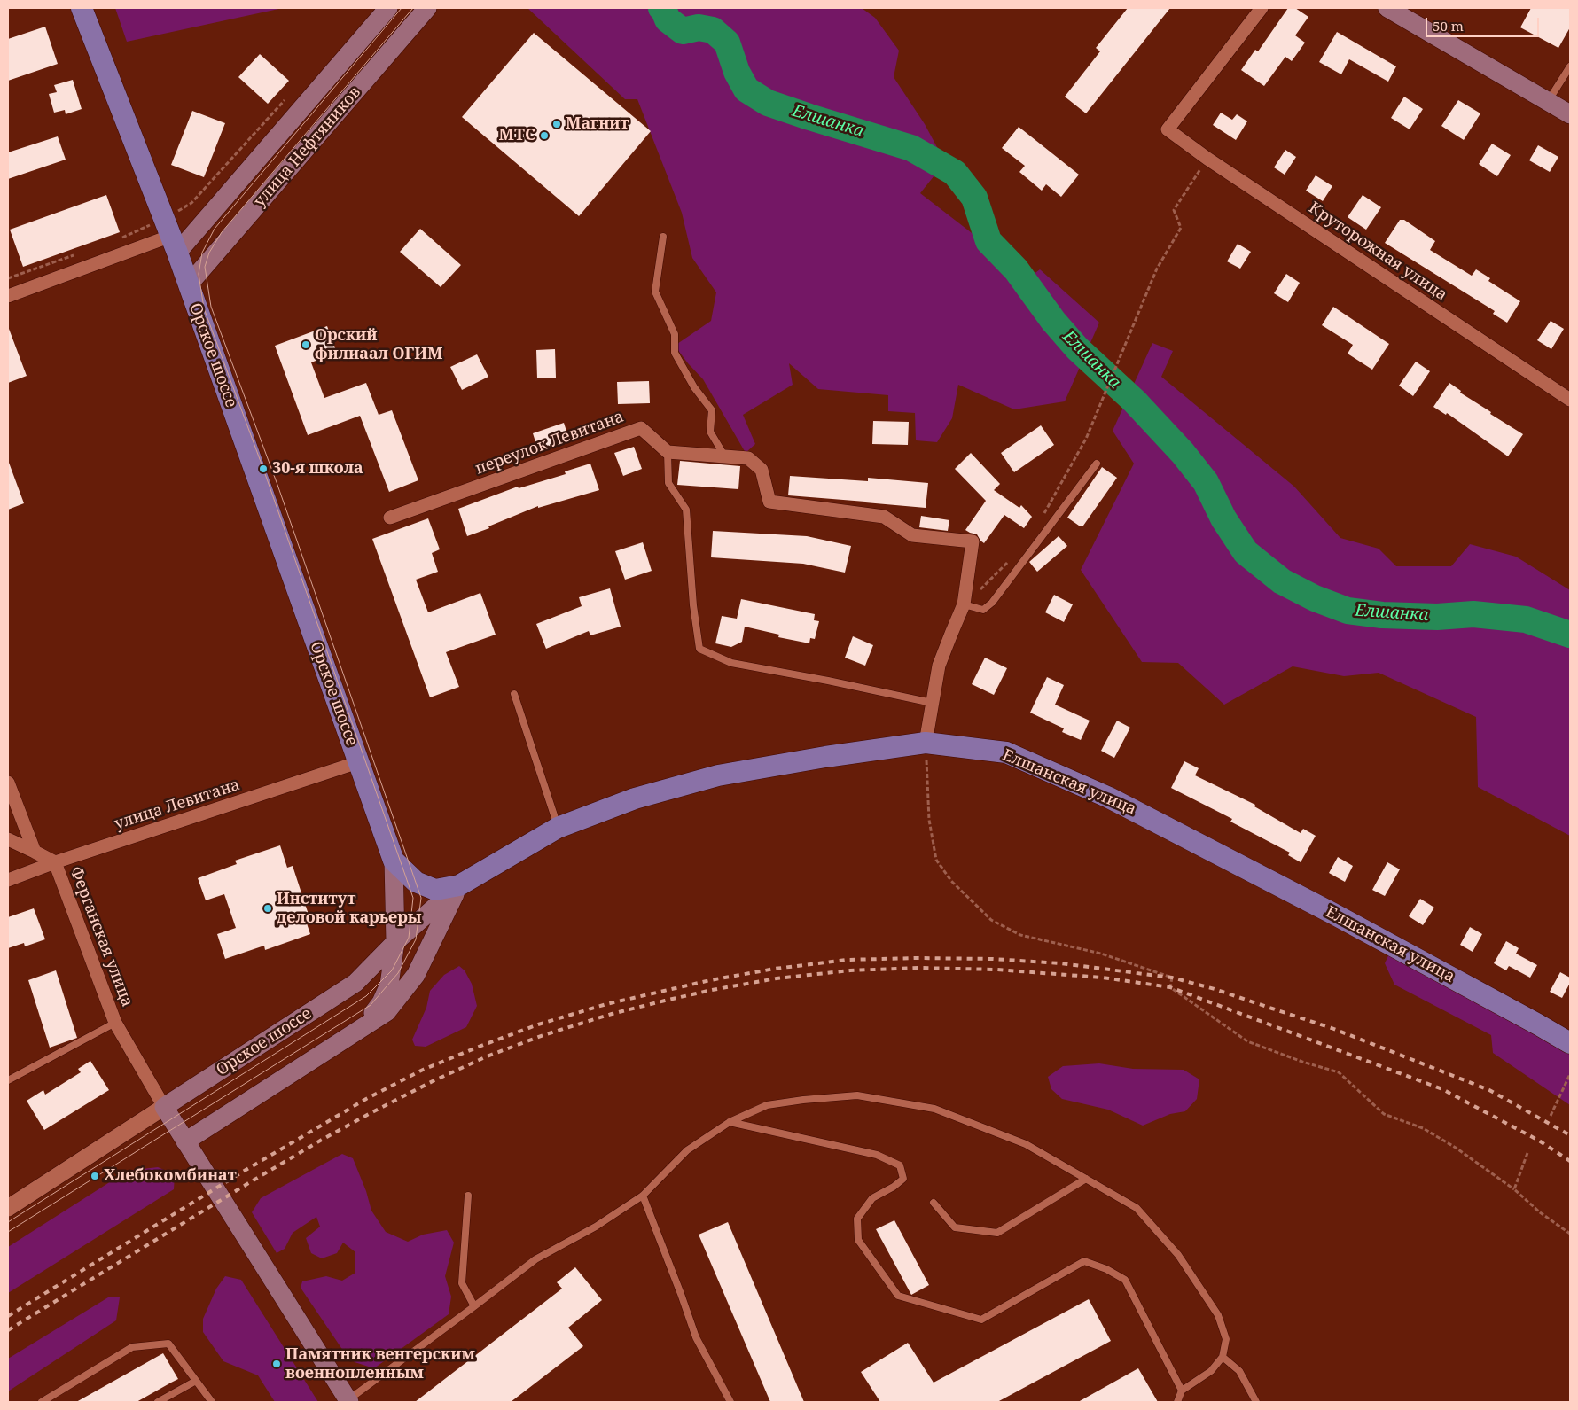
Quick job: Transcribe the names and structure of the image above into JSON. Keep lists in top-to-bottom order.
{
  "streets": {
    "main road": ["улица Нефтяников", "Орское шоссе", "Елшанская улица"],
    "street": [
      "Круторожная улица",
      "переулок Левитана",
      "улица Левитана",
      "Ферганская улица"
    ]
  },
  "crossings": [
    ["улица Нефтяников", "Орское шоссе"],
    ["Орское шоссе", "Елшанская улица"],
    ["Орское шоссе", "улица Левитана"],
    ["Орское шоссе", "Ферганская улица"],
    ["улица Левитана", "Ферганская улица"]
  ],
  "water": ["Елшанка"],
  "places": [
    "Магнит",
    "МТС",
    "Орский филиаал ОГИМ",
    "30-я школа",
    "Институт деловой карьеры",
    "Хлебокомбинат",
    "Памятник венгерским военнопленным"
  ],
  "scale_bar": "50 m"
}
